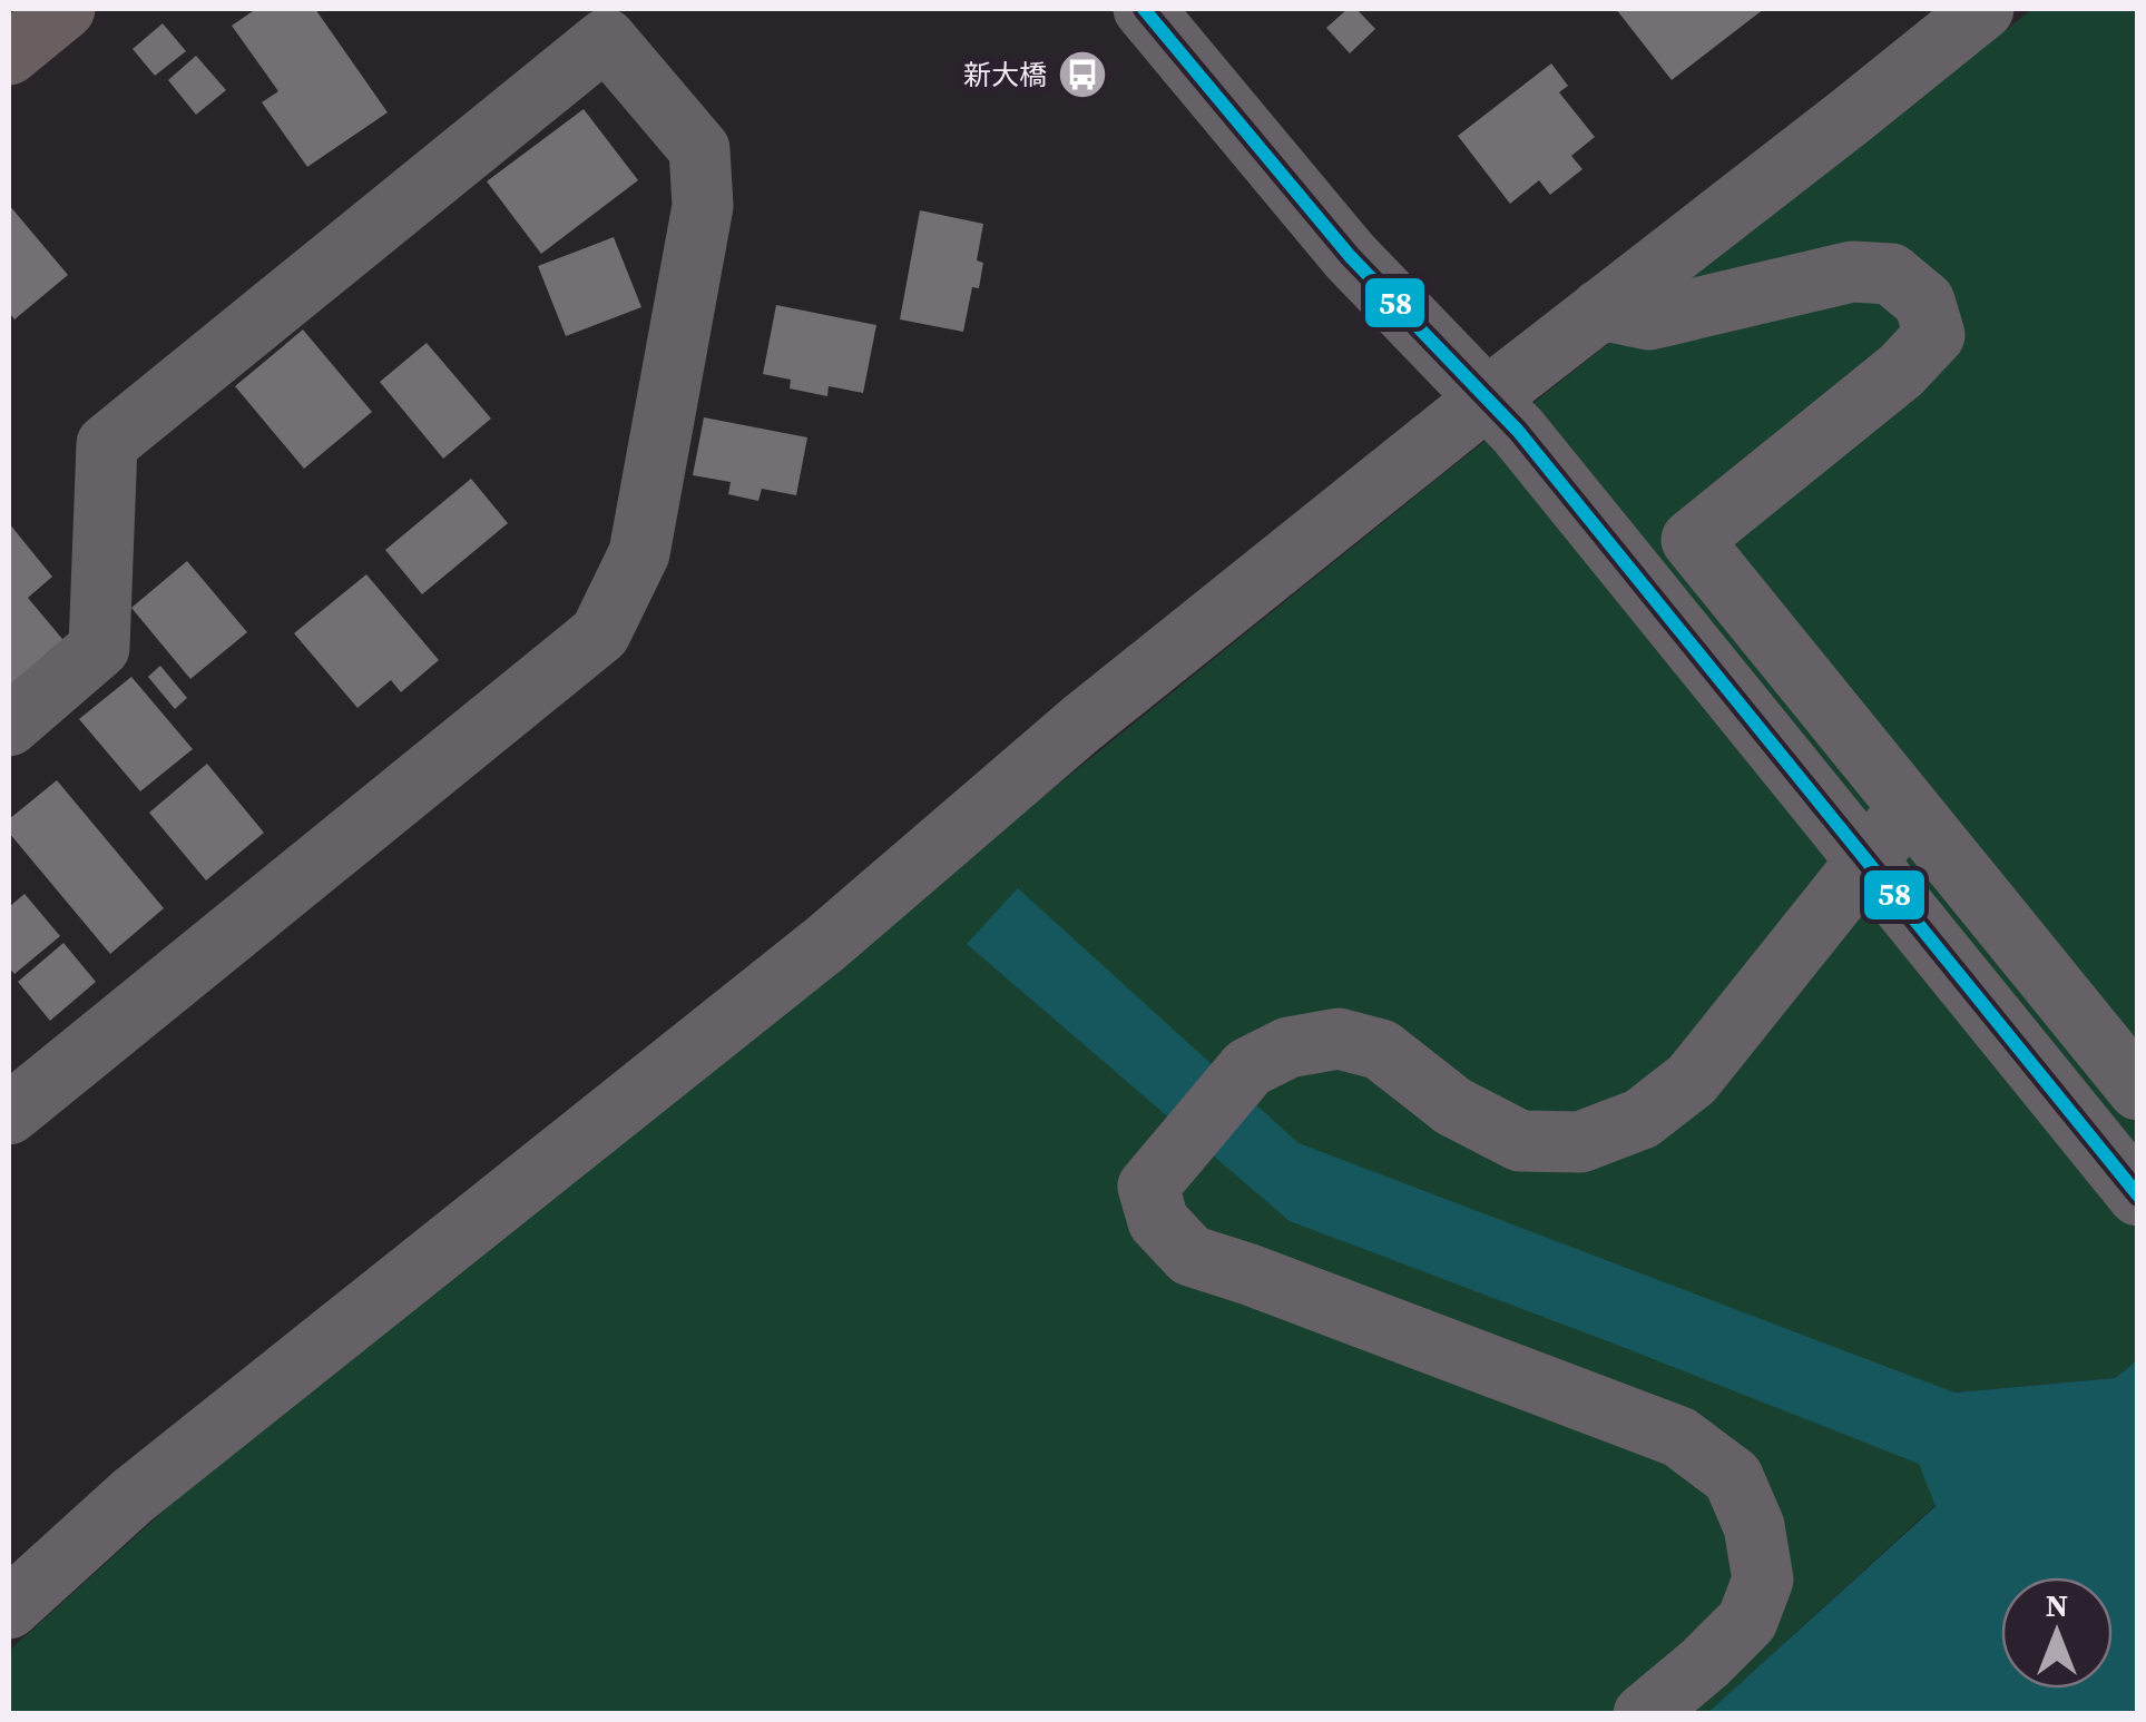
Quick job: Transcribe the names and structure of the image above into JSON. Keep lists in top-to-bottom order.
{
  "places": {
    "bus stop": ["新大橋"]
  },
  "lines": ["transit line 58"],
  "north": "top"
}
